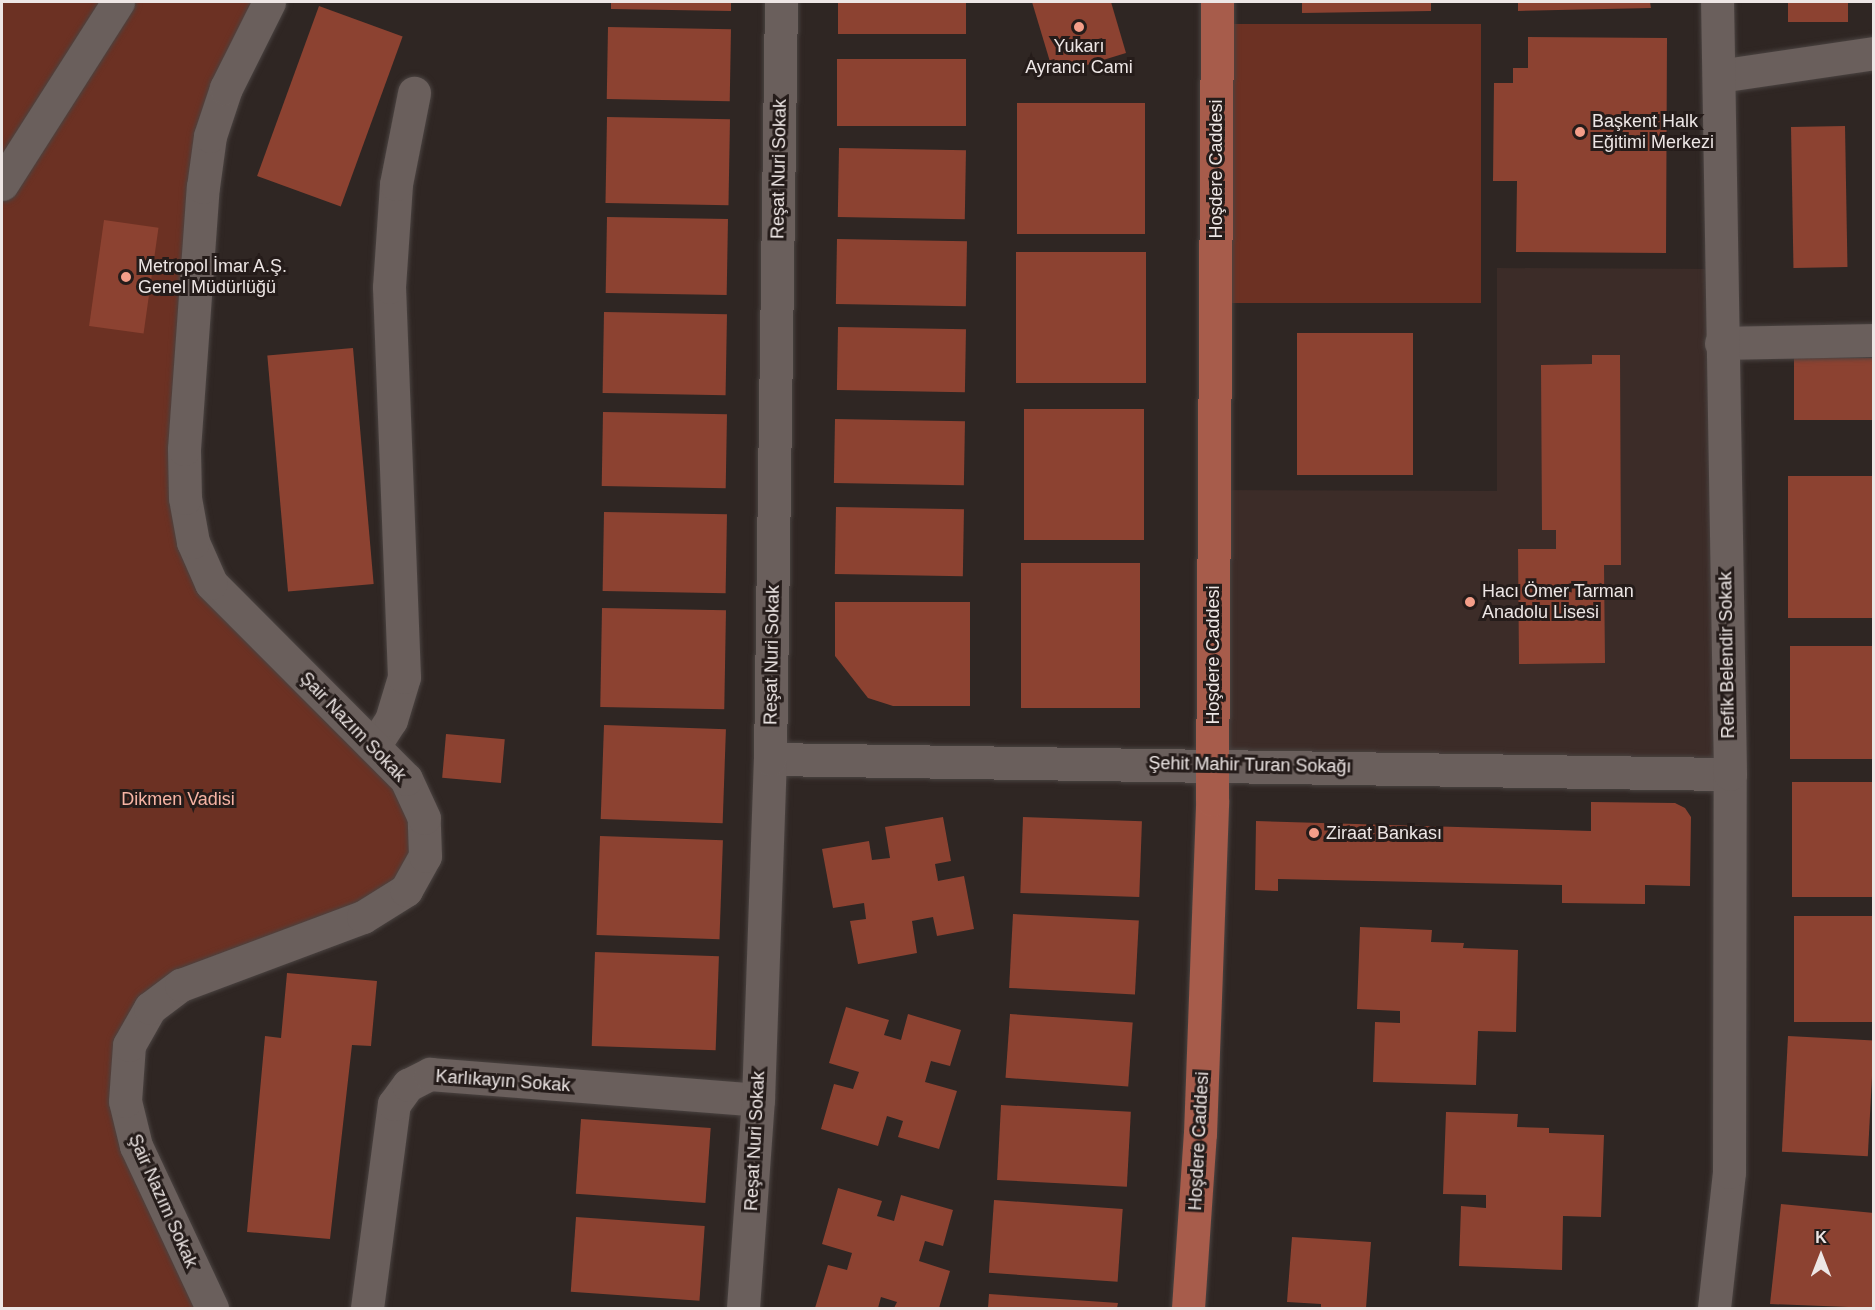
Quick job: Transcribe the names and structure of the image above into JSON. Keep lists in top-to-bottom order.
{
  "streets": {
    "main road": ["Hoşdere Caddesi"],
    "street": [
      "Reşat Nuri Sokak",
      "Refik Belendir Sokak",
      "Şair Nazım Sokak",
      "Şehit Mahir Turan Sokağı",
      "Karlıkayın Sokak"
    ]
  },
  "crossings": [
    ["Reşat Nuri Sokak", "Şehit Mahir Turan Sokağı"],
    ["Reşat Nuri Sokak", "Karlıkayın Sokak"],
    ["Hoşdere Caddesi", "Şehit Mahir Turan Sokağı"],
    ["Refik Belendir Sokak", "Şehit Mahir Turan Sokağı"]
  ],
  "parks": ["Dikmen Vadisi"],
  "places": [
    "Yukarı Ayrancı Cami",
    "Başkent Halk Eğitimi Merkezi",
    "Metropol İmar A.Ş. Genel Müdürlüğü",
    "Hacı Ömer Tarman Anadolu Lisesi",
    "Ziraat Bankası"
  ],
  "north": "top"
}
